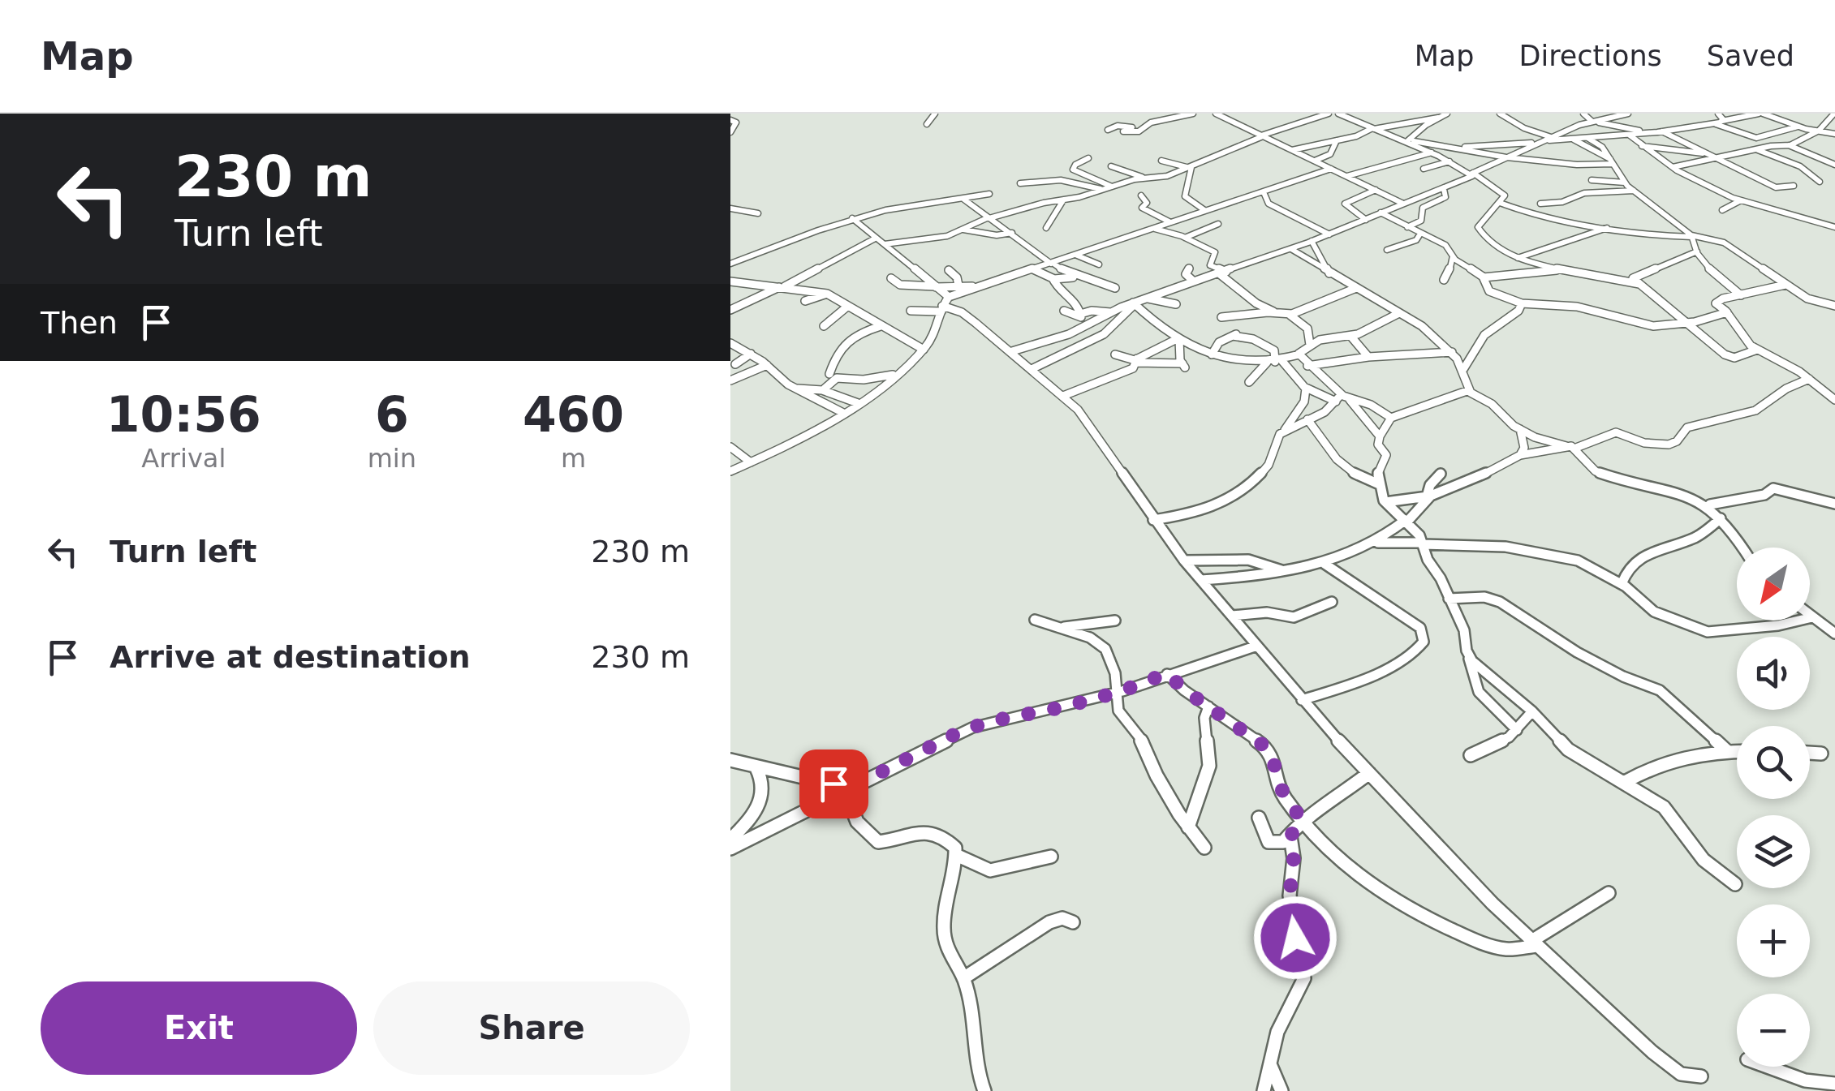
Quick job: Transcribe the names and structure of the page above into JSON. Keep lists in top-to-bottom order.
{
  "north": "bottom left",
  "page": {
    "header": "Map",
    "nav": ["Map", "Directions", "Saved"],
    "turn": ["230 m", "Turn left"],
    "then": "Then",
    "eta": [
      "10:56",
      "Arrival",
      "6",
      "min",
      "460",
      "m"
    ],
    "list": [
      {
        "name": "Turn left",
        "value": "230 m"
      },
      {
        "name": "Arrive at destination",
        "value": "230 m"
      }
    ],
    "map_buttons": ["+", "−"],
    "buttons": ["Exit", "Share"]
  }
}
